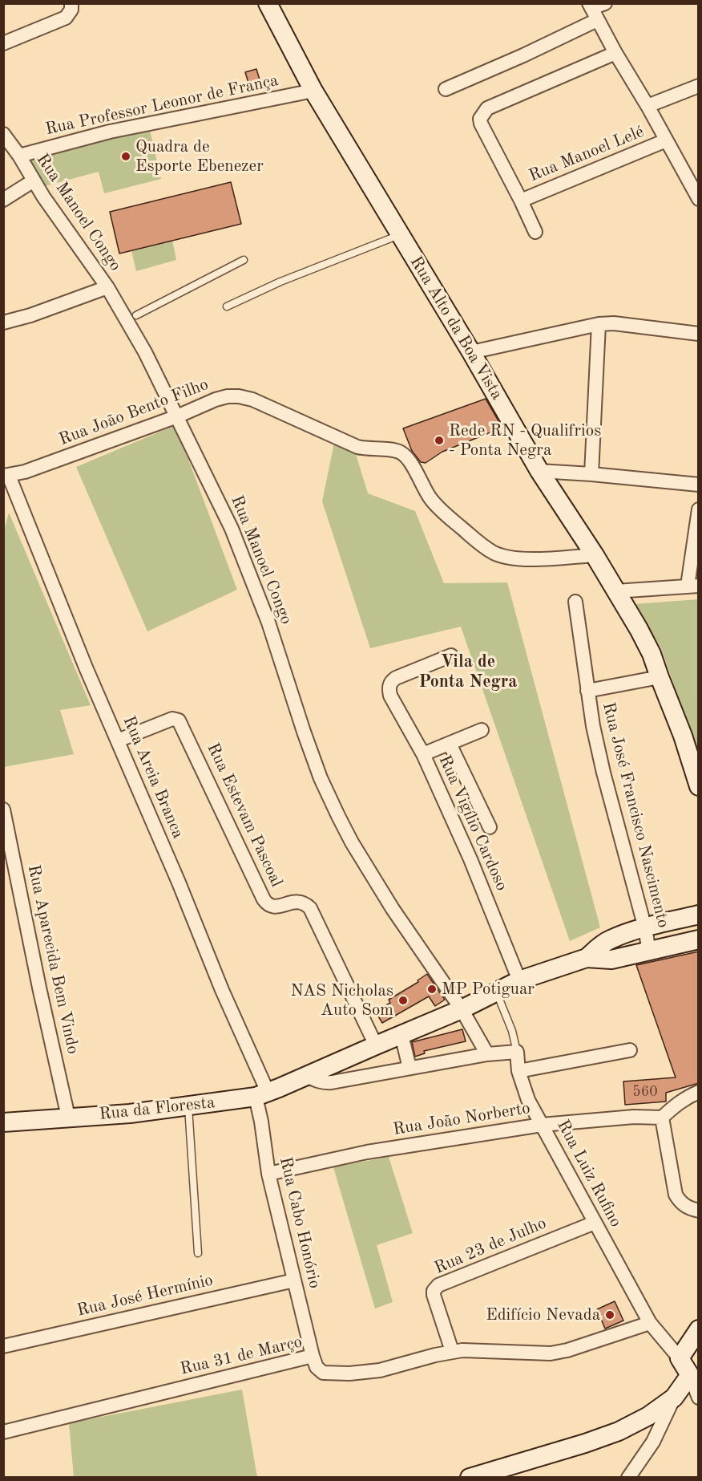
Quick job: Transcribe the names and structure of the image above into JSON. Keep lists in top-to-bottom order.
{
  "streets": {
    "street": [
      "Rua Professor Leonor de França",
      "Rua Manoel Lelé",
      "Rua Manoel Congo",
      "Rua Alto da Boa Vista",
      "Rua João Bento Filho",
      "Rua Areia Branca",
      "Rua Estevam Pascoal",
      "Rua José Francisco Nascimento",
      "Rua Vigílio Cardoso",
      "Rua Aparecida Bem Vindo",
      "Rua da Floresta",
      "Rua João Norberto",
      "Rua Luiz Rufino",
      "Rua Cabo Honório",
      "Rua 23 de Julho",
      "Rua José Hermínio",
      "Rua 31 de Março"
    ]
  },
  "crossings": [
    ["Rua Professor Leonor de França", "Rua Manoel Congo"],
    ["Rua Professor Leonor de França", "Rua Alto da Boa Vista"],
    ["Rua Manoel Congo", "Rua João Bento Filho"],
    ["Rua Manoel Congo", "Rua da Floresta"],
    ["Rua Alto da Boa Vista", "Rua João Bento Filho"],
    ["Rua João Bento Filho", "Rua Areia Branca"],
    ["Rua Areia Branca", "Rua Estevam Pascoal"],
    ["Rua Areia Branca", "Rua da Floresta"],
    ["Rua Areia Branca", "Rua Cabo Honório"],
    ["Rua Estevam Pascoal", "Rua da Floresta"],
    ["Rua José Francisco Nascimento", "Rua da Floresta"],
    ["Rua Vigílio Cardoso", "Rua da Floresta"],
    ["Rua Aparecida Bem Vindo", "Rua da Floresta"],
    ["Rua da Floresta", "Rua Luiz Rufino"],
    ["Rua da Floresta", "Rua Cabo Honório"],
    ["Rua João Norberto", "Rua Luiz Rufino"],
    ["Rua João Norberto", "Rua Cabo Honório"],
    ["Rua Luiz Rufino", "Rua 23 de Julho"],
    ["Rua Luiz Rufino", "Rua 31 de Março"],
    ["Rua Cabo Honório", "Rua José Hermínio"],
    ["Rua Cabo Honório", "Rua 31 de Março"],
    ["Rua 23 de Julho", "Rua 31 de Março"]
  ],
  "districts": ["Vila de Ponta Negra"],
  "places": [
    "Quadra de Esporte Ebenezer",
    "Rede RN - Qualifrios - Ponta Negra",
    "MP Potiguar",
    "NAS Nicholas Auto Som",
    "Edifício Nevada"
  ],
  "house_numbers": ["560"]
}
